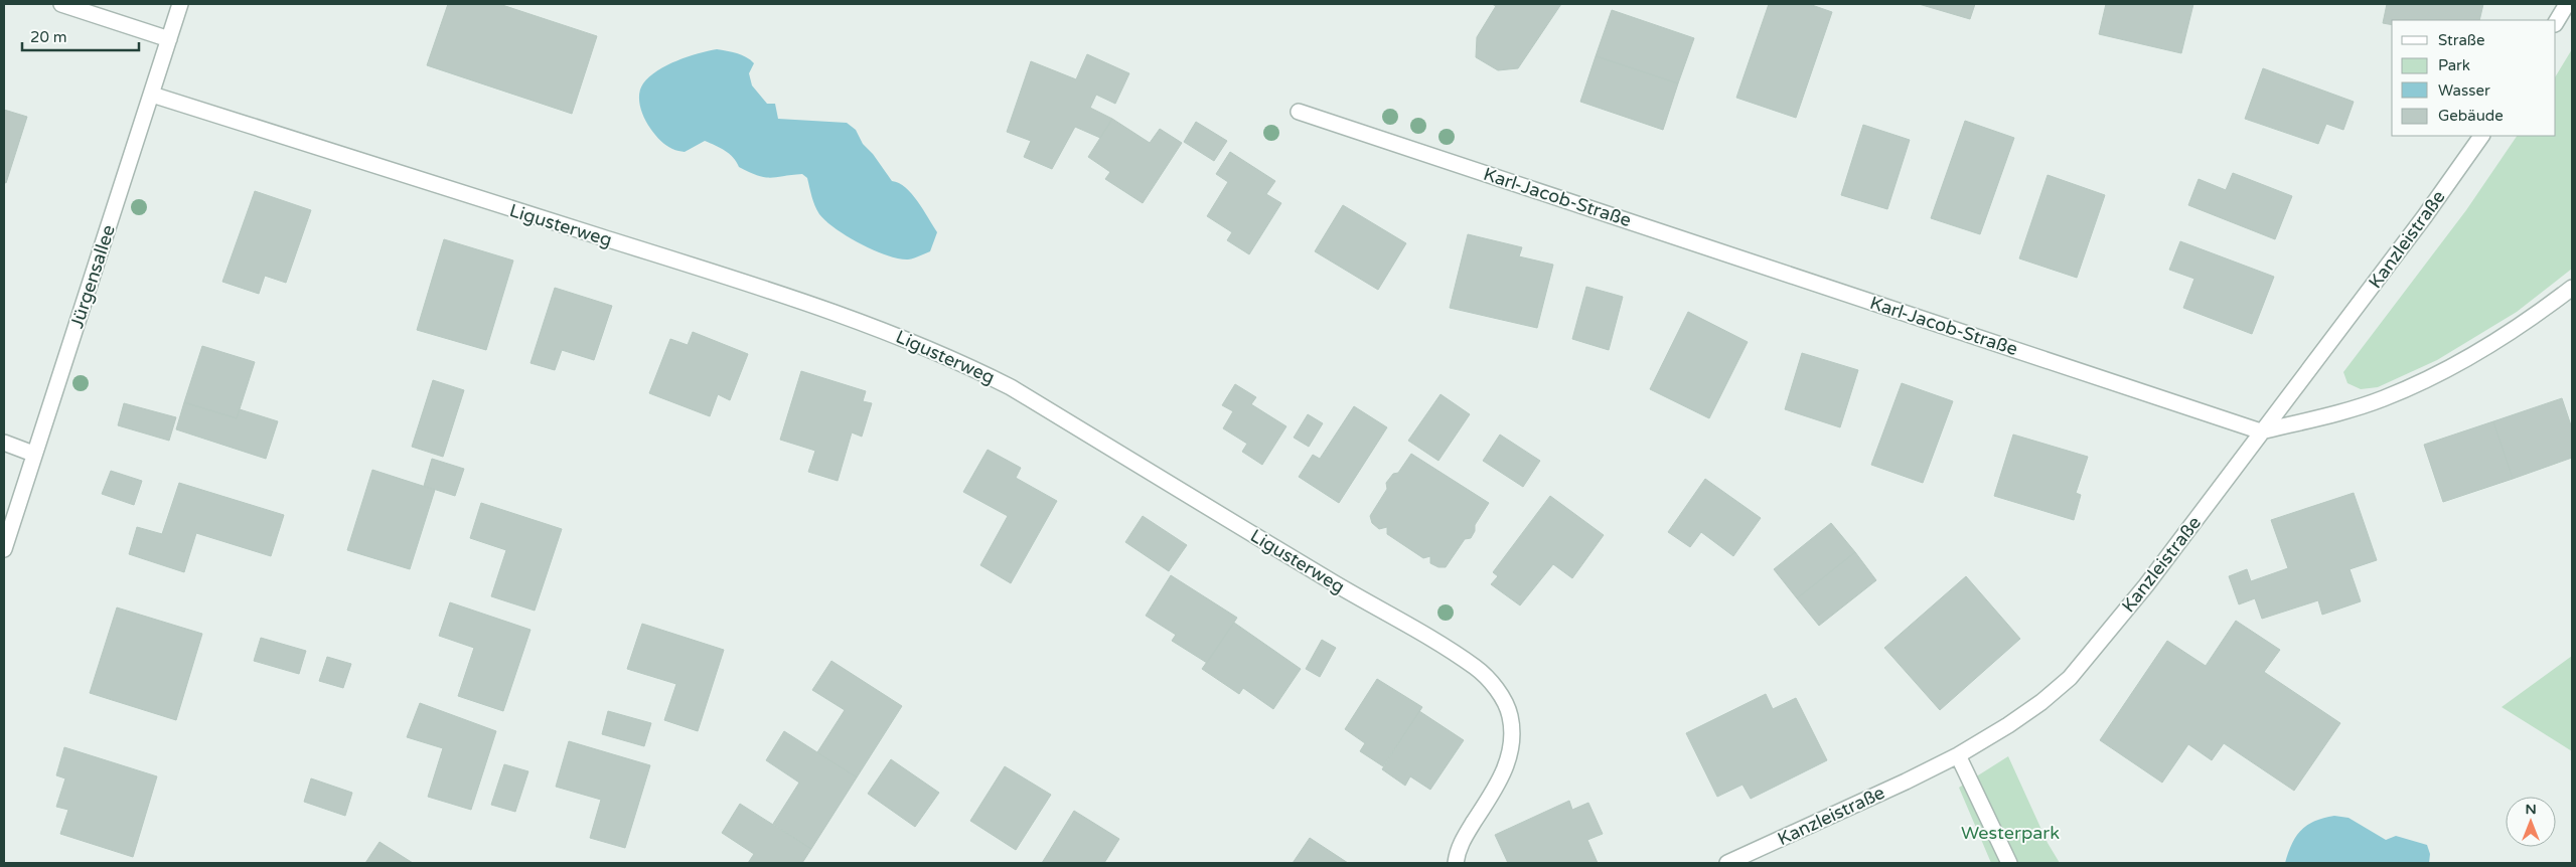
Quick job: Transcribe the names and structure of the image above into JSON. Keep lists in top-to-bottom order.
{
  "streets": {
    "street": [
      "Karl-Jacob-Straße",
      "Ligusterweg",
      "Kanzleistraße",
      "Jürgensallee"
    ]
  },
  "crossings": [
    ["Karl-Jacob-Straße", "Kanzleistraße"],
    ["Ligusterweg", "Jürgensallee"]
  ],
  "parks": ["Westerpark"],
  "legend": [
    "Straße",
    "Park",
    "Wasser",
    "Gebäude"
  ],
  "scale_bar": "20 m",
  "north": "top"
}
